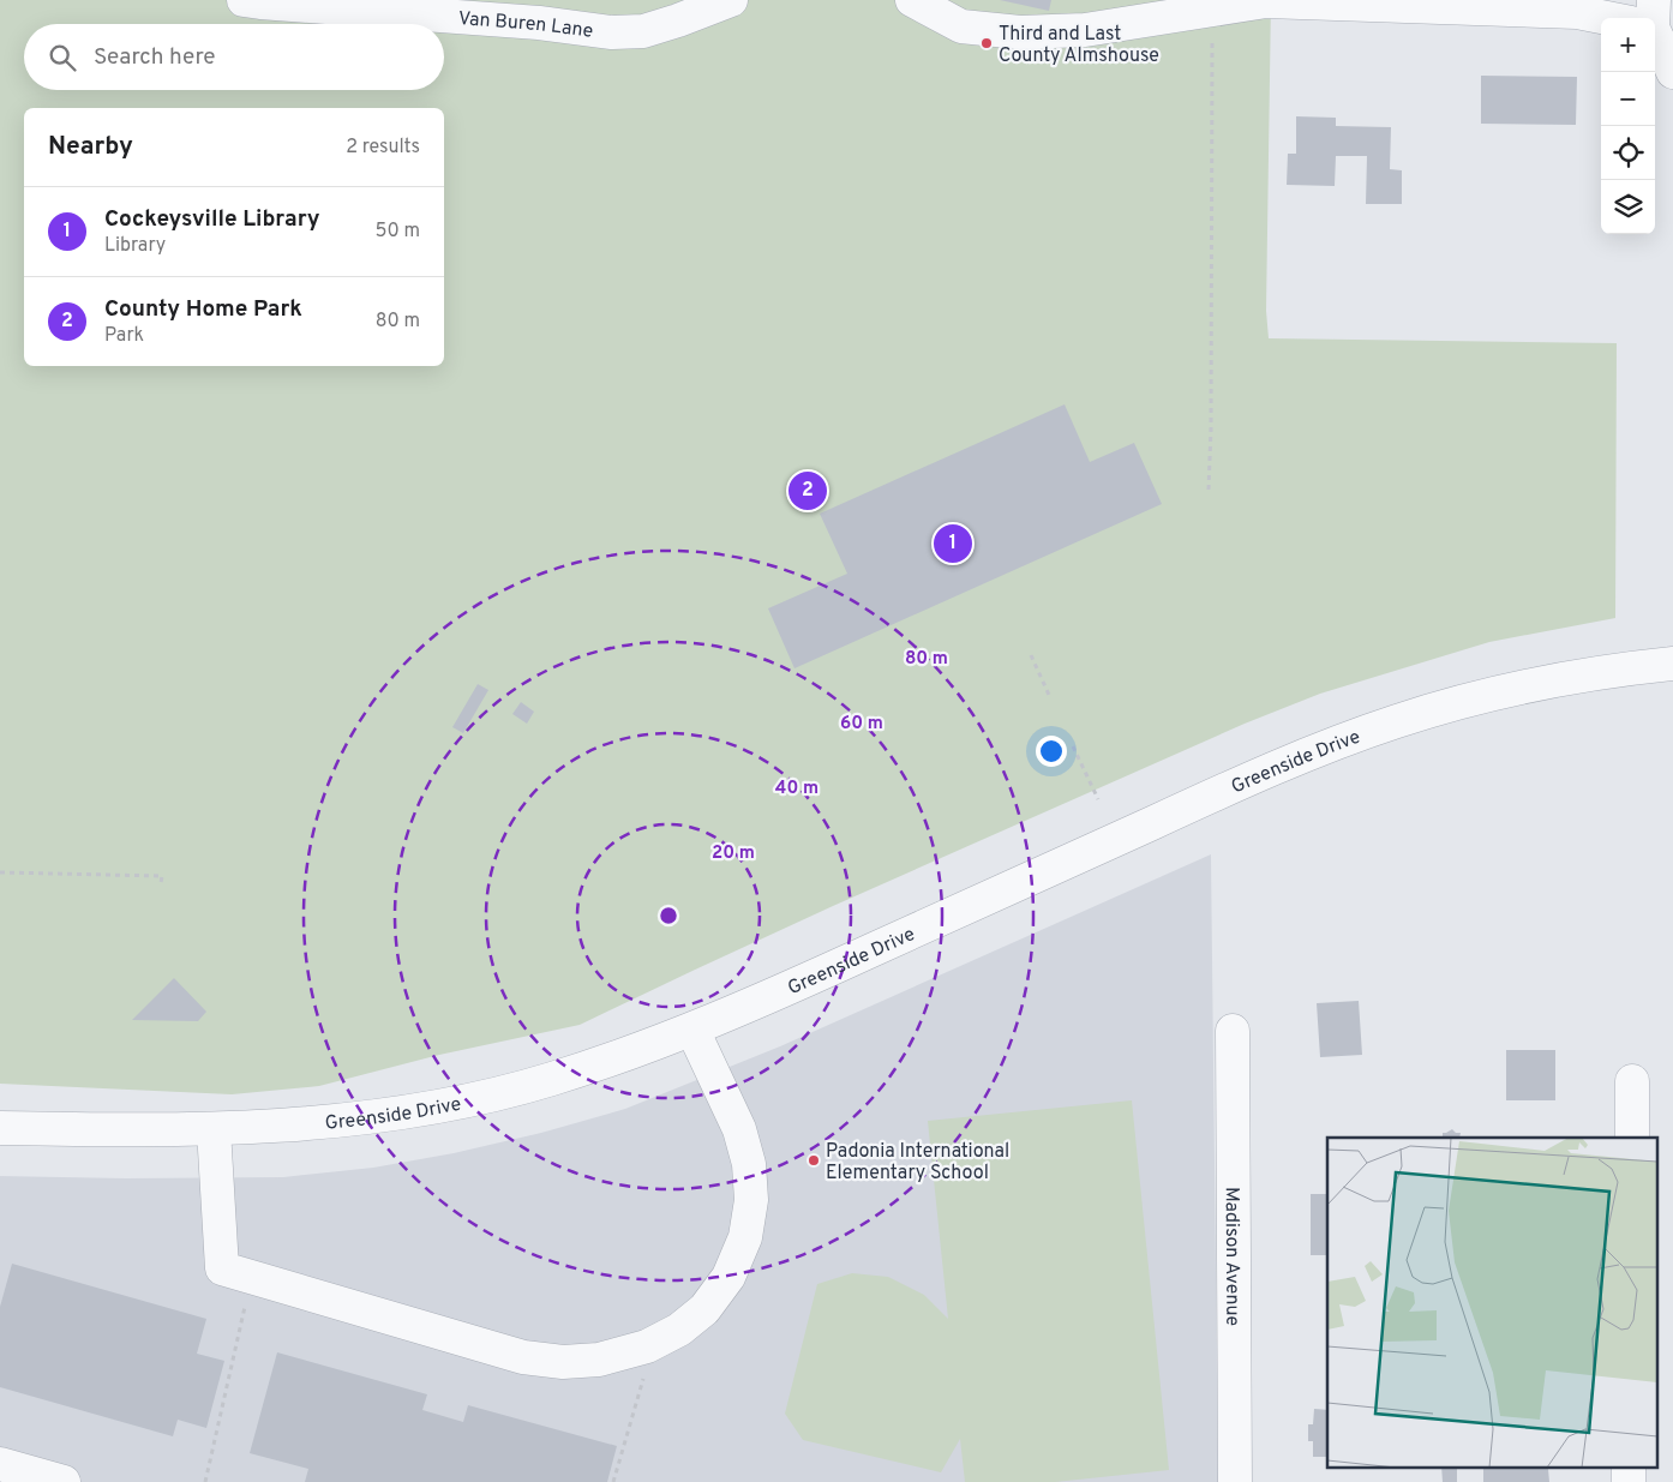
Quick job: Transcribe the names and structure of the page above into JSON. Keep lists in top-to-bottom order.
{
  "streets": {
    "street": ["Van Buren Lane", "Greenside Drive", "Madison Avenue"]
  },
  "places": ["Third and Last County Almshouse", "Padonia International Elementary School"],
  "page": {
    "map_buttons": ["+", "−"],
    "search": "Search here",
    "heading": ["Nearby", "2 results"],
    "list": [
      {
        "mark": "1",
        "name": "Cockeysville Library",
        "note": "Library",
        "value": "50 m"
      },
      {
        "mark": "2",
        "name": "County Home Park",
        "note": "Park",
        "value": "80 m"
      }
    ],
    "pins": ["2", "1"]
  },
  "rings": [
    "80 m",
    "60 m",
    "40 m",
    "20 m"
  ]
}
